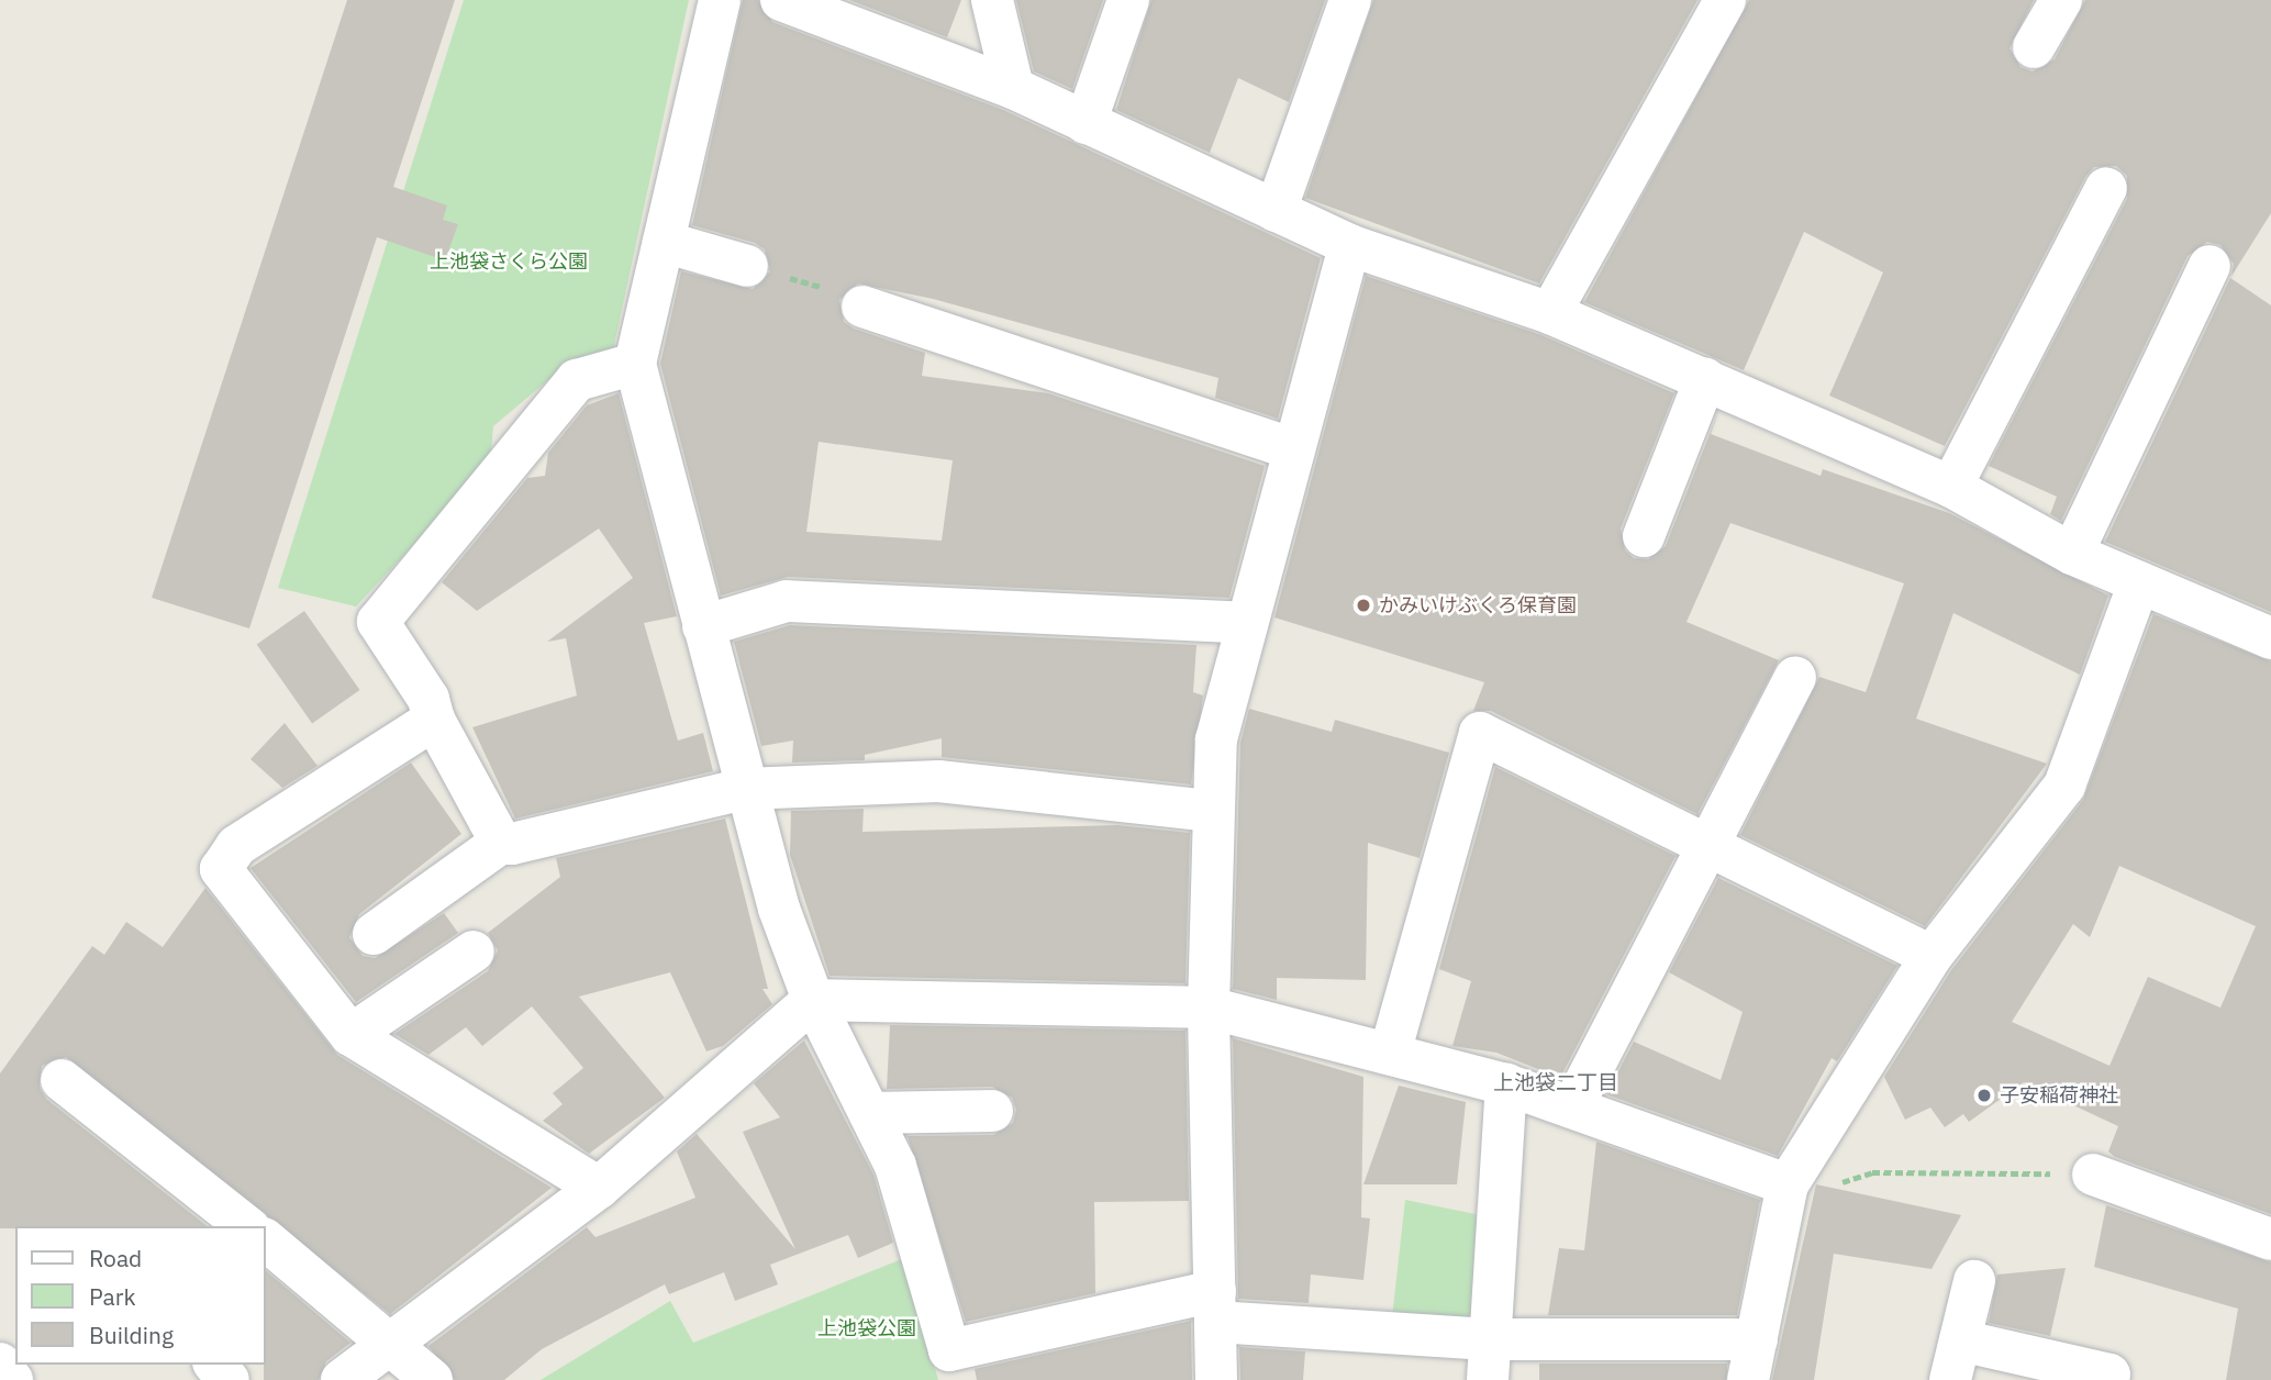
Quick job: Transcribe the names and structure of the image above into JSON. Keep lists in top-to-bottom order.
{
  "districts": ["上池袋二丁目"],
  "parks": ["上池袋さくら公園", "上池袋公園"],
  "places": ["かみいけぶくろ保育園", "子安稲荷神社"],
  "legend": ["Road", "Park", "Building"]
}
